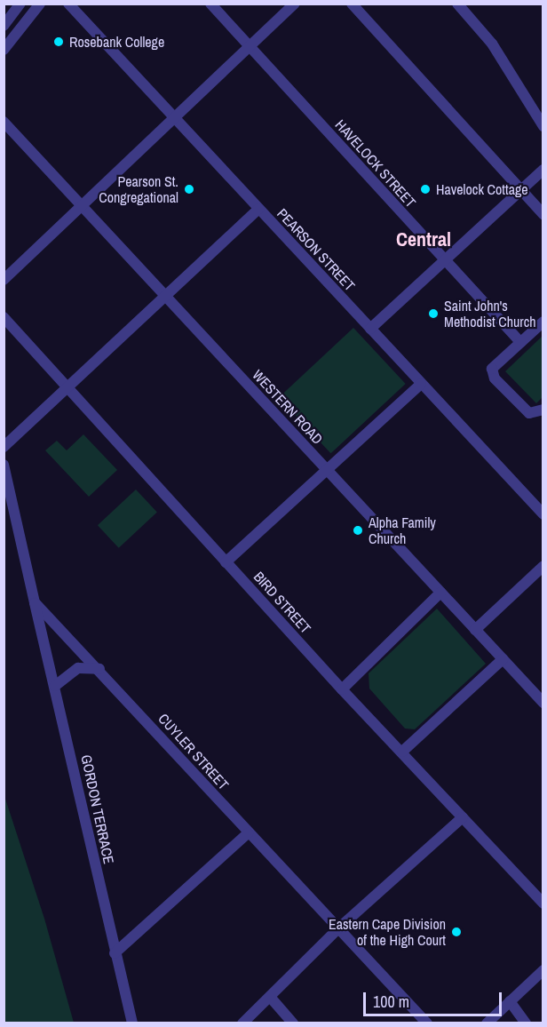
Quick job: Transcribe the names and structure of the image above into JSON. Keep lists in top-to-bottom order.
{
  "streets": {
    "street": [
      "HAVELOCK STREET",
      "PEARSON STREET",
      "WESTERN ROAD",
      "BIRD STREET",
      "CUYLER STREET",
      "GORDON TERRACE"
    ]
  },
  "crossings": [
    ["CUYLER STREET", "GORDON TERRACE"]
  ],
  "districts": ["Central"],
  "places": [
    "Rosebank College",
    "Pearson St. Congregational",
    "Havelock Cottage",
    "Saint John's Methodist Church",
    "Alpha Family Church",
    "Eastern Cape Division of the High Court"
  ],
  "scale_bar": "100 m"
}
